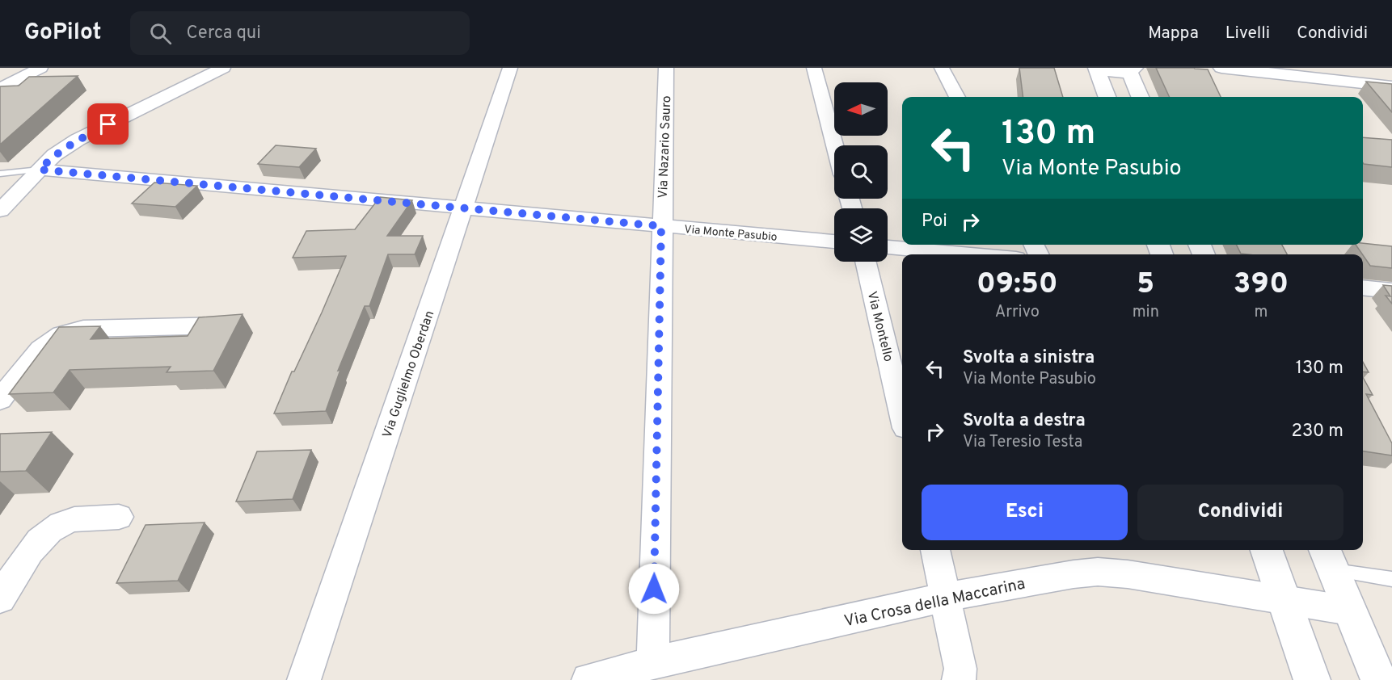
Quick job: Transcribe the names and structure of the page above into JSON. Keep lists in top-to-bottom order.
{
  "streets": {
    "street": [
      "Via Nazario Sauro",
      "Via Monte Pasubio",
      "Via Montello",
      "Via Guglielmo Oberdan",
      "Via Crosa della Maccarina"
    ]
  },
  "crossings": [
    ["Via Nazario Sauro", "Via Monte Pasubio"],
    ["Via Nazario Sauro", "Via Crosa della Maccarina"],
    ["Via Monte Pasubio", "Via Guglielmo Oberdan"]
  ],
  "north": "left",
  "page": {
    "header": "GoPilot",
    "search": "Cerca qui",
    "nav": ["Mappa", "Livelli", "Condividi"],
    "turn": ["130 m", "Via Monte Pasubio"],
    "then": "Poi",
    "eta": [
      "09:50",
      "Arrivo",
      "5",
      "min",
      "390",
      "m"
    ],
    "list": [
      {
        "name": "Svolta a sinistra",
        "note": "Via Monte Pasubio",
        "value": "130 m"
      },
      {
        "name": "Svolta a destra",
        "note": "Via Teresio Testa",
        "value": "230 m"
      }
    ],
    "buttons": ["Esci", "Condividi"]
  }
}
